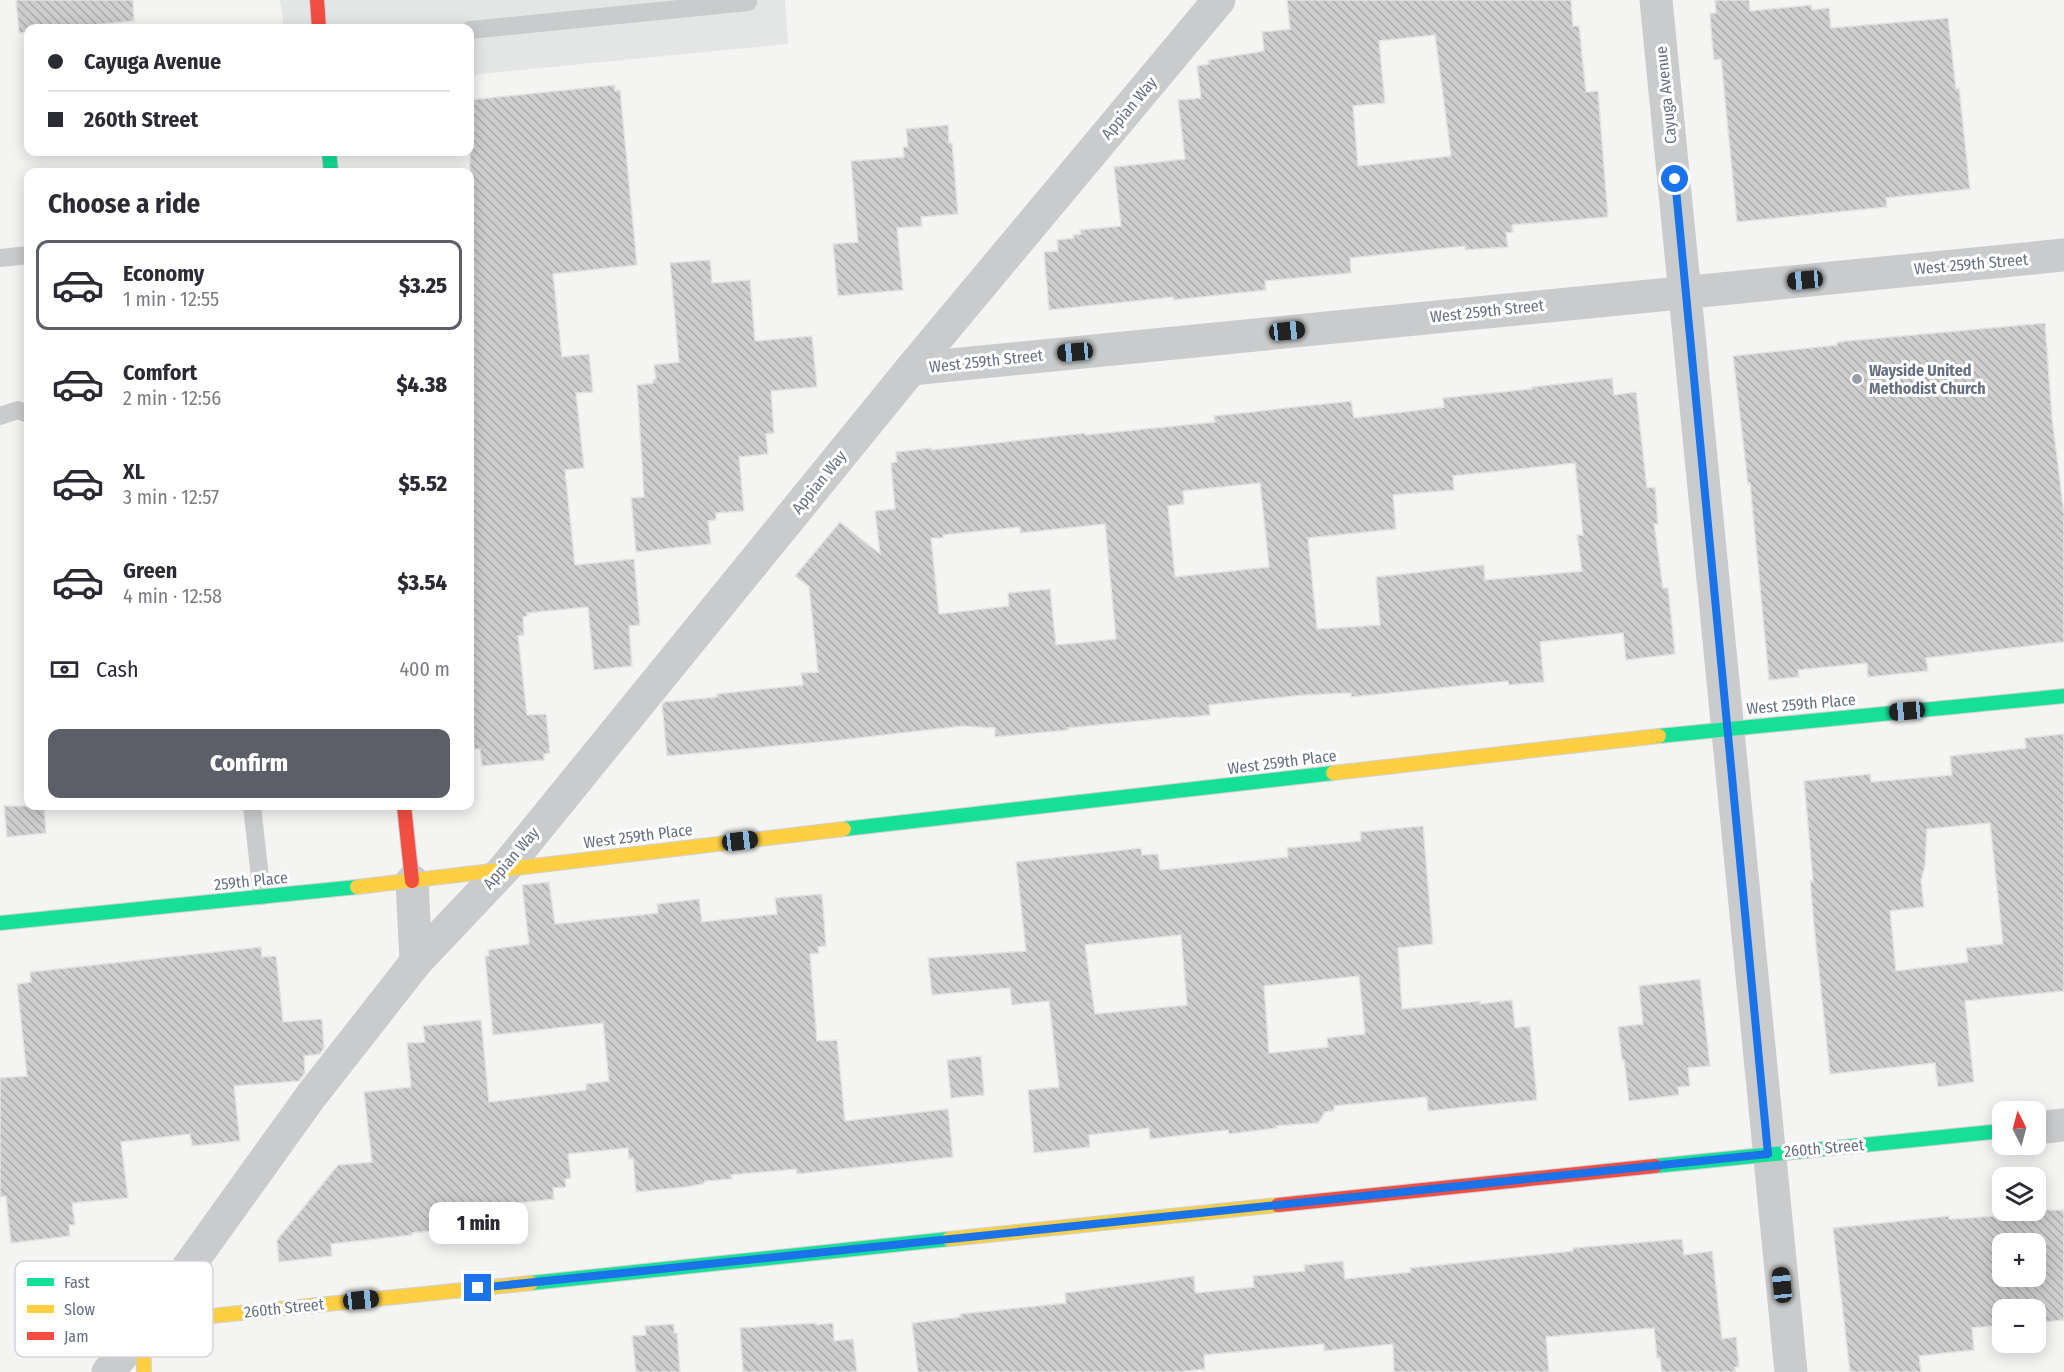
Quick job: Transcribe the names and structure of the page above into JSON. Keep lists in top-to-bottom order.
{
  "streets": {
    "street": [
      "Cayuga Avenue",
      "Appian Way",
      "West 259th Street",
      "West 259th Place",
      "259th Place",
      "260th Street"
    ]
  },
  "crossings": [
    ["Cayuga Avenue", "West 259th Street"],
    ["Cayuga Avenue", "West 259th Place"],
    ["Cayuga Avenue", "260th Street"],
    ["Appian Way", "West 259th Street"],
    ["Appian Way", "West 259th Place"],
    ["Appian Way", "259th Place"],
    ["West 259th Place", "259th Place"]
  ],
  "places": ["Wayside United Methodist Church"],
  "legend": ["Fast", "Slow", "Jam"],
  "north": "top",
  "page": {
    "banner": ["Cayuga Avenue", "260th Street"],
    "heading": "Choose a ride",
    "list": [
      {
        "name": "Economy",
        "note": "1 min · 12:55",
        "value": "$3.25"
      },
      {
        "name": "Comfort",
        "note": "2 min · 12:56",
        "value": "$4.38"
      },
      {
        "name": "XL",
        "note": "3 min · 12:57",
        "value": "$5.52"
      },
      {
        "name": "Green",
        "note": "4 min · 12:58",
        "value": "$3.54"
      }
    ],
    "pay": ["Cash", "400 m"],
    "buttons": "Confirm",
    "map_buttons": ["+", "−"],
    "bubble": "1 min"
  }
}
